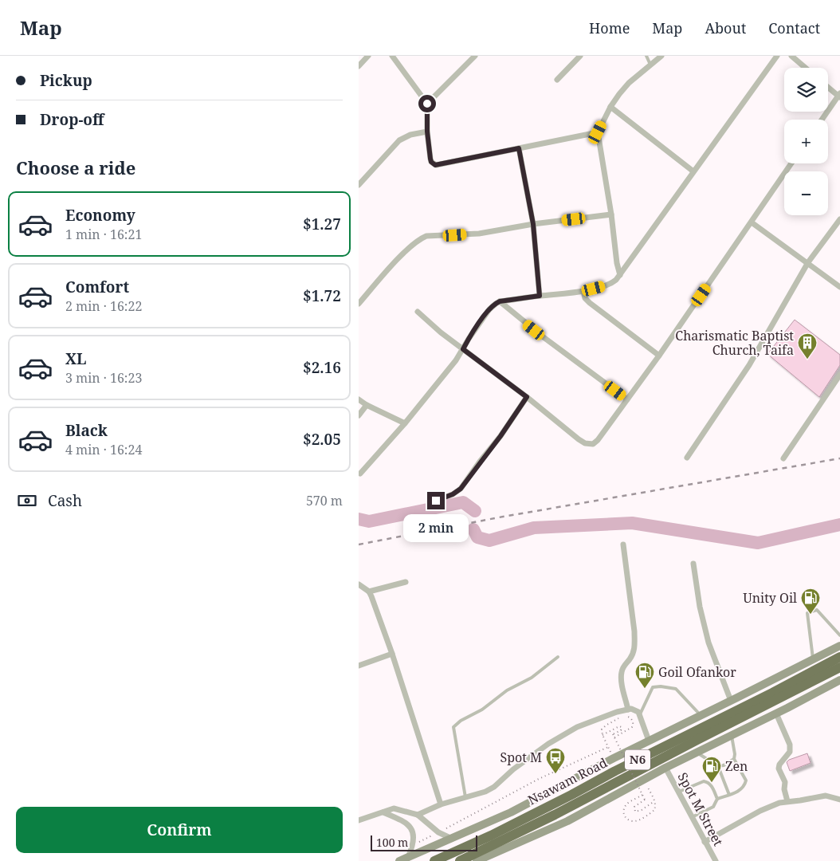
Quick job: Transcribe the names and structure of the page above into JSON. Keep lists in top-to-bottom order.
{
  "streets": {
    "highway": ["N6", "Nsawam Road"],
    "street": ["Spot M Street"]
  },
  "places": {
    "building": ["Charismatic Baptist Church, Taifa"],
    "fuel station": ["Unity Oil", "Goil Ofankor", "Zen"],
    "bus stop": ["Spot M"]
  },
  "scale_bar": "100 m",
  "page": {
    "header": "Map",
    "nav": [
      "Home",
      "Map",
      "About",
      "Contact"
    ],
    "banner": ["Pickup", "Drop-off"],
    "map_buttons": ["+", "−"],
    "heading": "Choose a ride",
    "list": [
      {
        "name": "Economy",
        "note": "1 min · 16:21",
        "value": "$1.27"
      },
      {
        "name": "Comfort",
        "note": "2 min · 16:22",
        "value": "$1.72"
      },
      {
        "name": "XL",
        "note": "3 min · 16:23",
        "value": "$2.16"
      },
      {
        "name": "Black",
        "note": "4 min · 16:24",
        "value": "$2.05"
      }
    ],
    "pay": ["Cash", "570 m"],
    "bubble": "2 min",
    "buttons": "Confirm",
    "scale": "100 m"
  }
}
